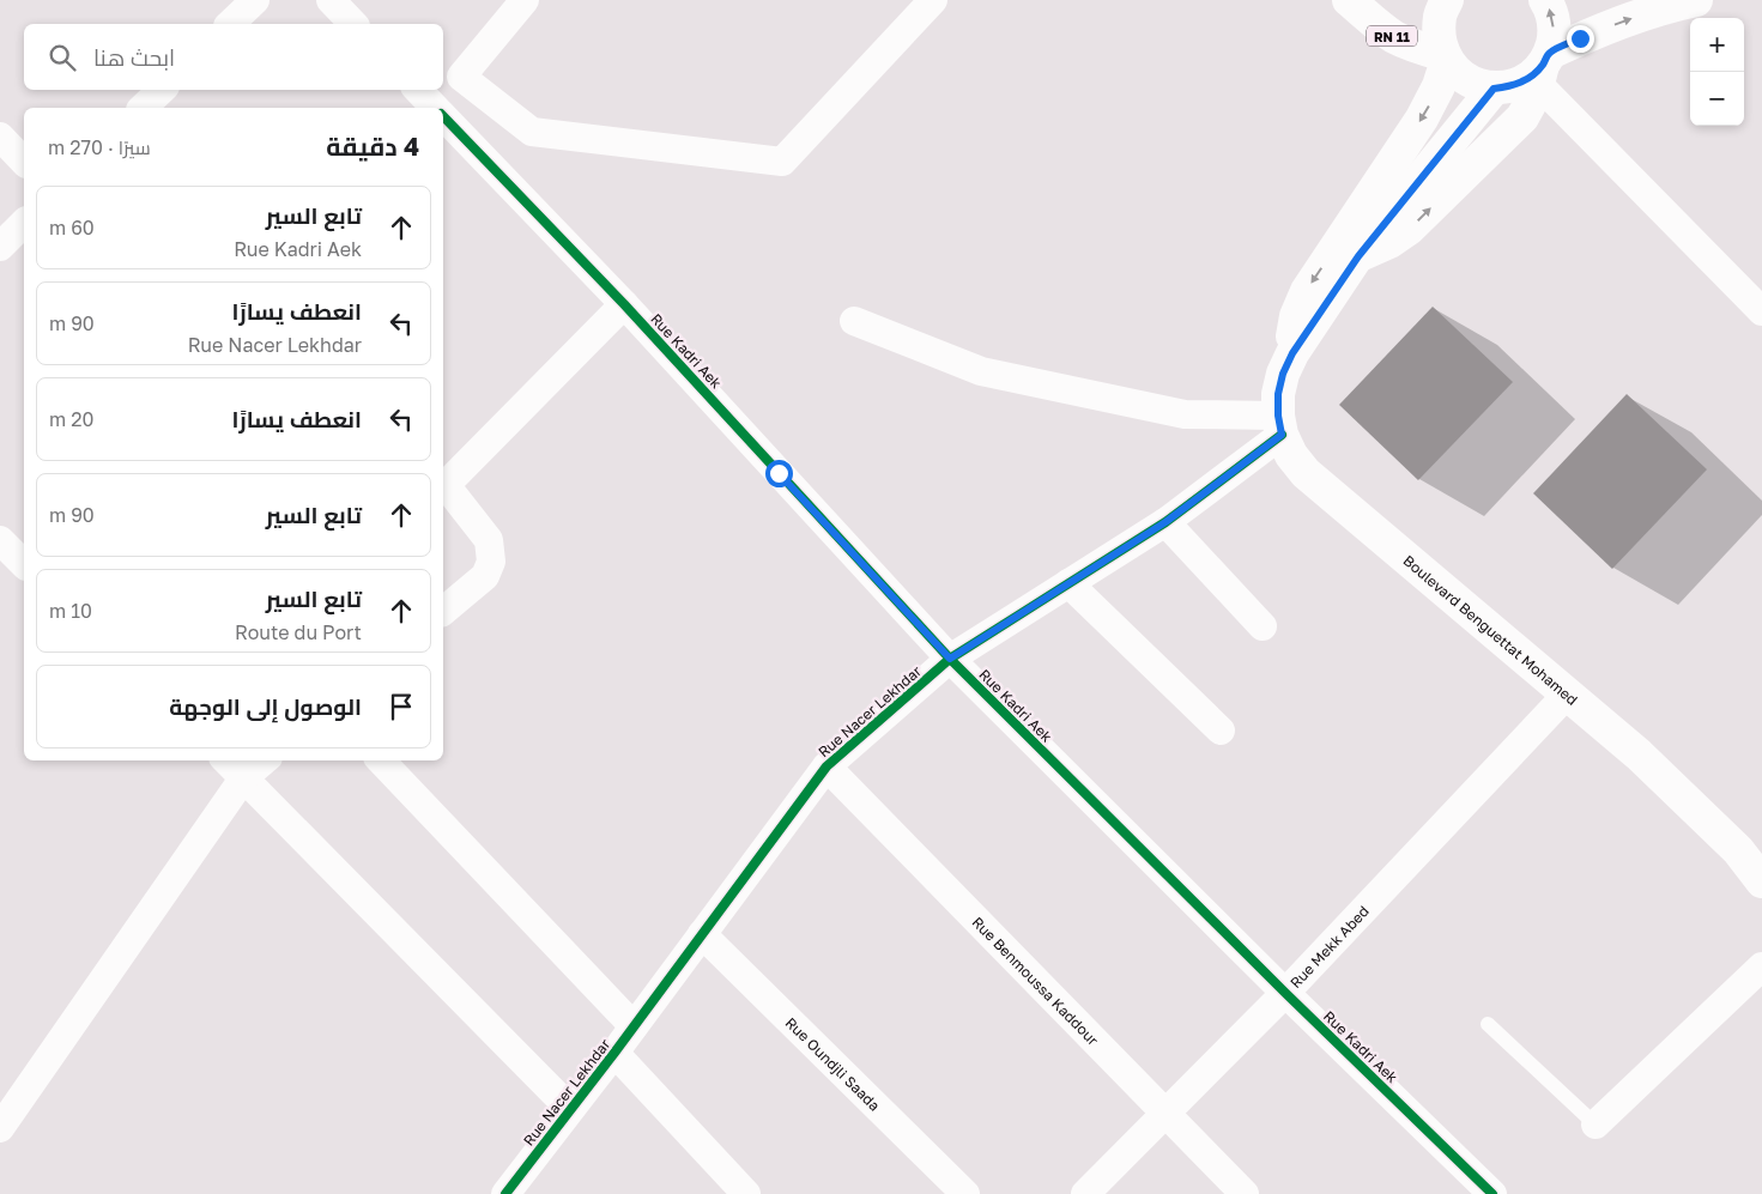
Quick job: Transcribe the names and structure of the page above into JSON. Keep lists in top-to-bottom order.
{
  "streets": {
    "main road": ["RN 11", "Boulevard Benguettat Mohamed"],
    "street": [
      "Rue Kadri Aek",
      "Rue Nacer Lekhdar",
      "Rue Mekk Abed",
      "Rue Benmoussa Kaddour",
      "Rue Oundjli Saada"
    ]
  },
  "crossings": [
    ["Rue Kadri Aek", "Rue Nacer Lekhdar"],
    ["Rue Kadri Aek", "Rue Mekk Abed"],
    ["Boulevard Benguettat Mohamed", "Rue Nacer Lekhdar"],
    ["Boulevard Benguettat Mohamed", "Rue Mekk Abed"],
    ["Rue Nacer Lekhdar", "Rue Benmoussa Kaddour"],
    ["Rue Nacer Lekhdar", "Rue Oundjli Saada"],
    ["Rue Mekk Abed", "Rue Benmoussa Kaddour"]
  ],
  "page": {
    "map_buttons": ["+", "−"],
    "search": "ابحث هنا",
    "heading": ["4 دقيقة", "سيرًا · 270 m"],
    "list": [
      ["تابع السير", "Rue Kadri Aek", "60 m"],
      ["انعطف يسارًا", "Rue Nacer Lekhdar", "90 m"],
      ["انعطف يسارًا", "20 m"],
      ["تابع السير", "90 m"],
      ["تابع السير", "Route du Port", "10 m"],
      "الوصول إلى الوجهة"
    ]
  }
}
